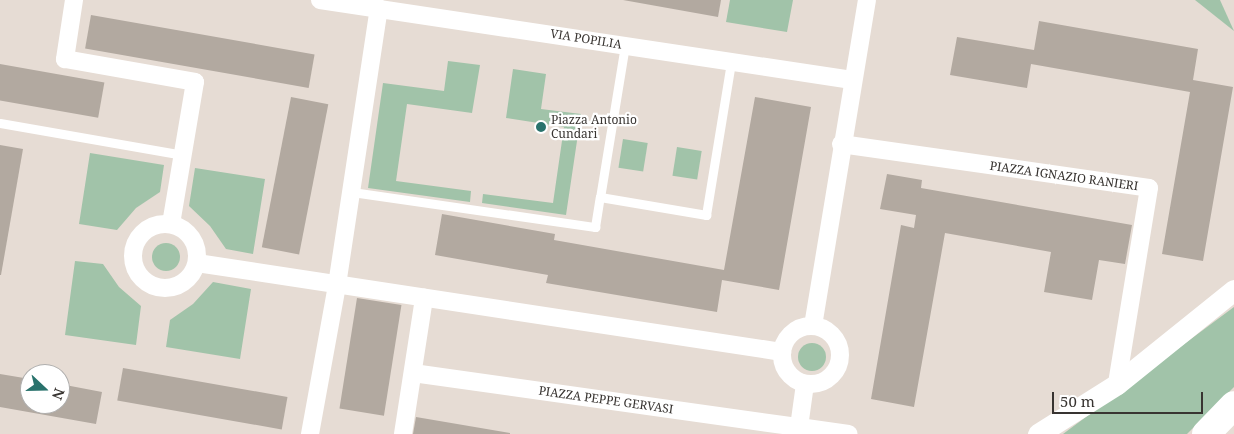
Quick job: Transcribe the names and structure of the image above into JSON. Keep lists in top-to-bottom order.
{
  "streets": {
    "street": ["VIA POPILIA", "PIAZZA IGNAZIO RANIERI", "PIAZZA PEPPE GERVASI"]
  },
  "places": ["Piazza Antonio Cundari"],
  "scale_bar": "50 m",
  "north": "right"
}
